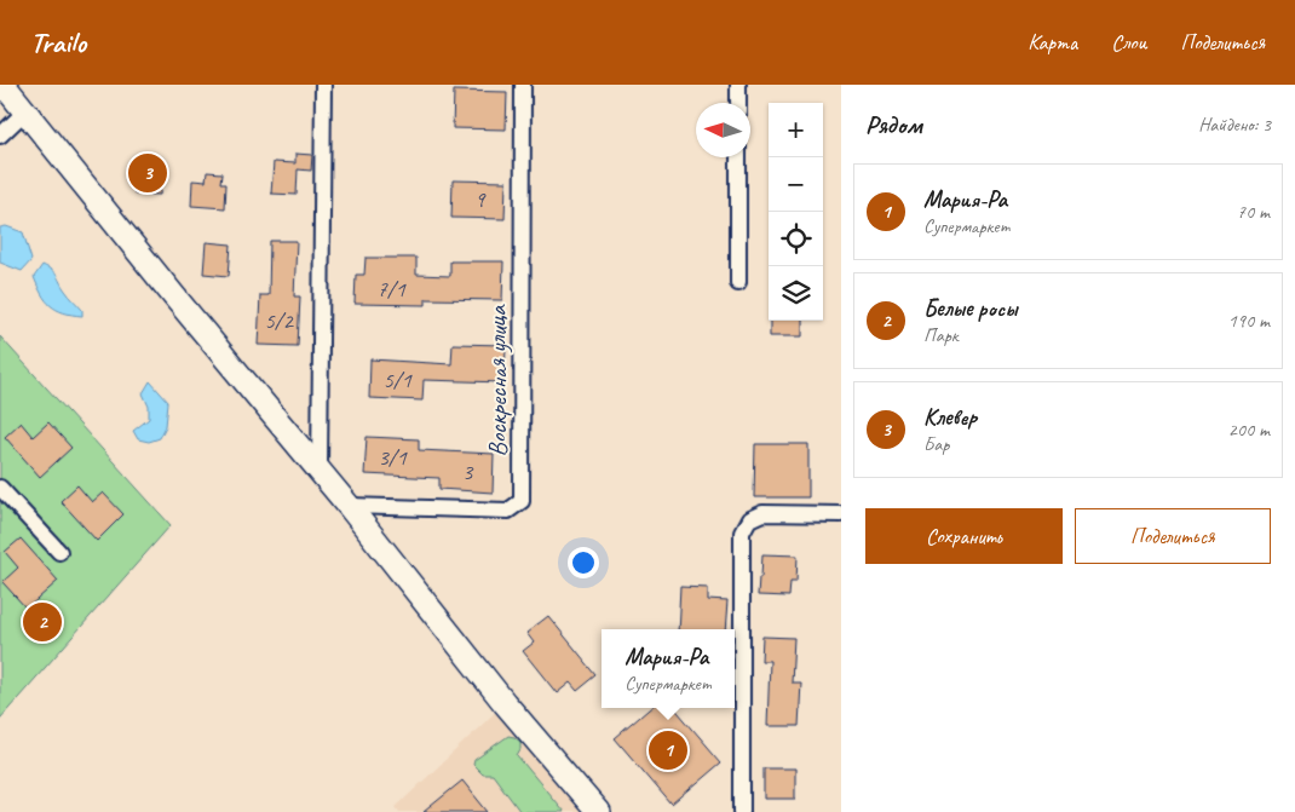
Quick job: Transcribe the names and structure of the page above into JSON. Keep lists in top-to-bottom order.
{
  "streets": {
    "street": ["Воскресная улица"]
  },
  "house_numbers": [
    "9",
    "7/1",
    "5/2",
    "5/1",
    "3/1",
    "3"
  ],
  "north": "left",
  "page": {
    "header": "Trailo",
    "nav": ["Карта", "Слои", "Поделиться"],
    "heading": ["Рядом", "Найдено: 3"],
    "map_buttons": ["+", "−"],
    "pins": ["3", "2", "1"],
    "list": [
      {
        "mark": "1",
        "name": "Мария-Ра",
        "note": "Супермаркет",
        "value": "70 m"
      },
      {
        "mark": "2",
        "name": "Белые росы",
        "note": "Парк",
        "value": "190 m"
      },
      {
        "mark": "3",
        "name": "Клевер",
        "note": "Бар",
        "value": "200 m"
      }
    ],
    "buttons": ["Сохранить", "Поделиться"],
    "popup": ["Мария-Ра", "Супермаркет"]
  }
}
